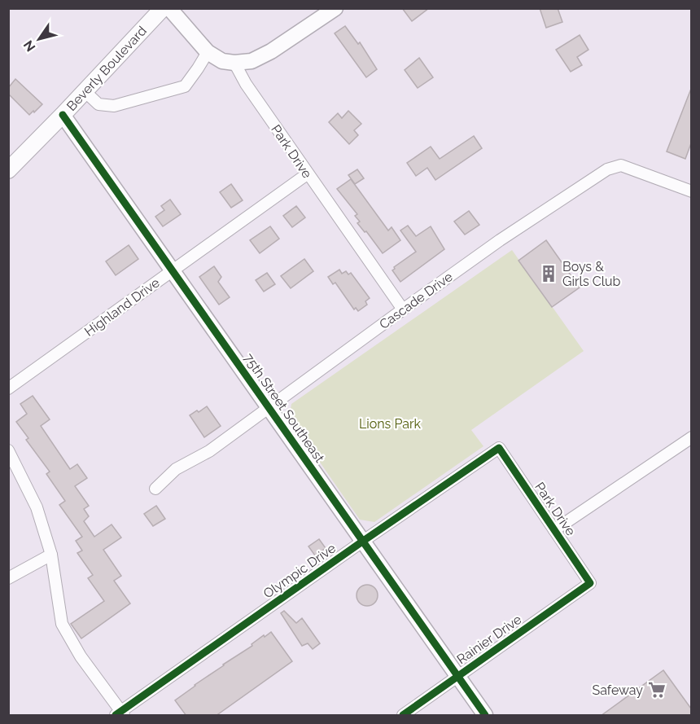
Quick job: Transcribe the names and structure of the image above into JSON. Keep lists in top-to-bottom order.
{
  "streets": {
    "main road": ["Beverly Boulevard"],
    "street": [
      "Park Drive",
      "Cascade Drive",
      "Highland Drive",
      "75th Street Southeast",
      "Olympic Drive",
      "Rainier Drive"
    ]
  },
  "crossings": [
    ["Beverly Boulevard", "75th Street Southeast"],
    ["Park Drive", "Cascade Drive"],
    ["Park Drive", "Highland Drive"],
    ["Park Drive", "Olympic Drive"],
    ["Park Drive", "Rainier Drive"],
    ["Cascade Drive", "75th Street Southeast"],
    ["Highland Drive", "75th Street Southeast"],
    ["75th Street Southeast", "Olympic Drive"],
    ["75th Street Southeast", "Rainier Drive"]
  ],
  "parks": ["Lions Park"],
  "places": {
    "building": ["Boys & Girls Club"],
    "supermarket": ["Safeway"]
  },
  "north": "bottom left"
}
